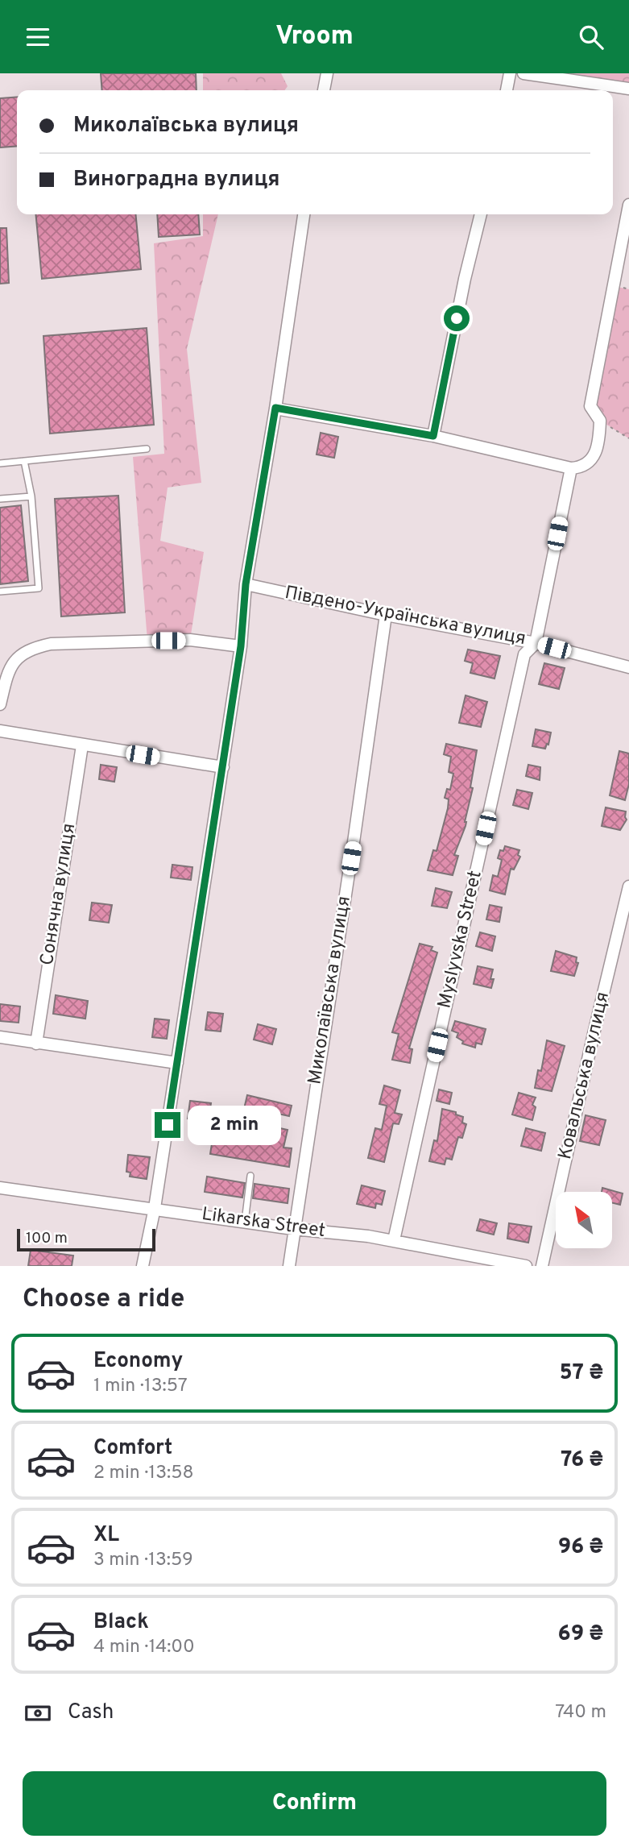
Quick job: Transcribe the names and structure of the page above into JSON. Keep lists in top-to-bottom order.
{
  "streets": {
    "street": [
      "Південо-Українська вулиця",
      "Сонячна вулиця",
      "Myslyvska Street",
      "Миколаївська вулиця",
      "Ковальська вулиця",
      "Likarska Street"
    ]
  },
  "crossings": [
    ["Південо-Українська вулиця", "Myslyvska Street"],
    ["Південо-Українська вулиця", "Миколаївська вулиця"],
    ["Myslyvska Street", "Likarska Street"],
    ["Миколаївська вулиця", "Likarska Street"]
  ],
  "scale_bar": "100 m",
  "north": "top left",
  "page": {
    "header": "Vroom",
    "banner": ["Миколаївська вулиця", "Виноградна вулиця"],
    "bubble": "2 min",
    "scale": "100 m",
    "heading": "Choose a ride",
    "list": [
      {
        "name": "Economy",
        "note": "1 min · 13:57",
        "value": "57 ₴"
      },
      {
        "name": "Comfort",
        "note": "2 min · 13:58",
        "value": "76 ₴"
      },
      {
        "name": "XL",
        "note": "3 min · 13:59",
        "value": "96 ₴"
      },
      {
        "name": "Black",
        "note": "4 min · 14:00",
        "value": "69 ₴"
      }
    ],
    "pay": ["Cash", "740 m"],
    "buttons": "Confirm"
  }
}
